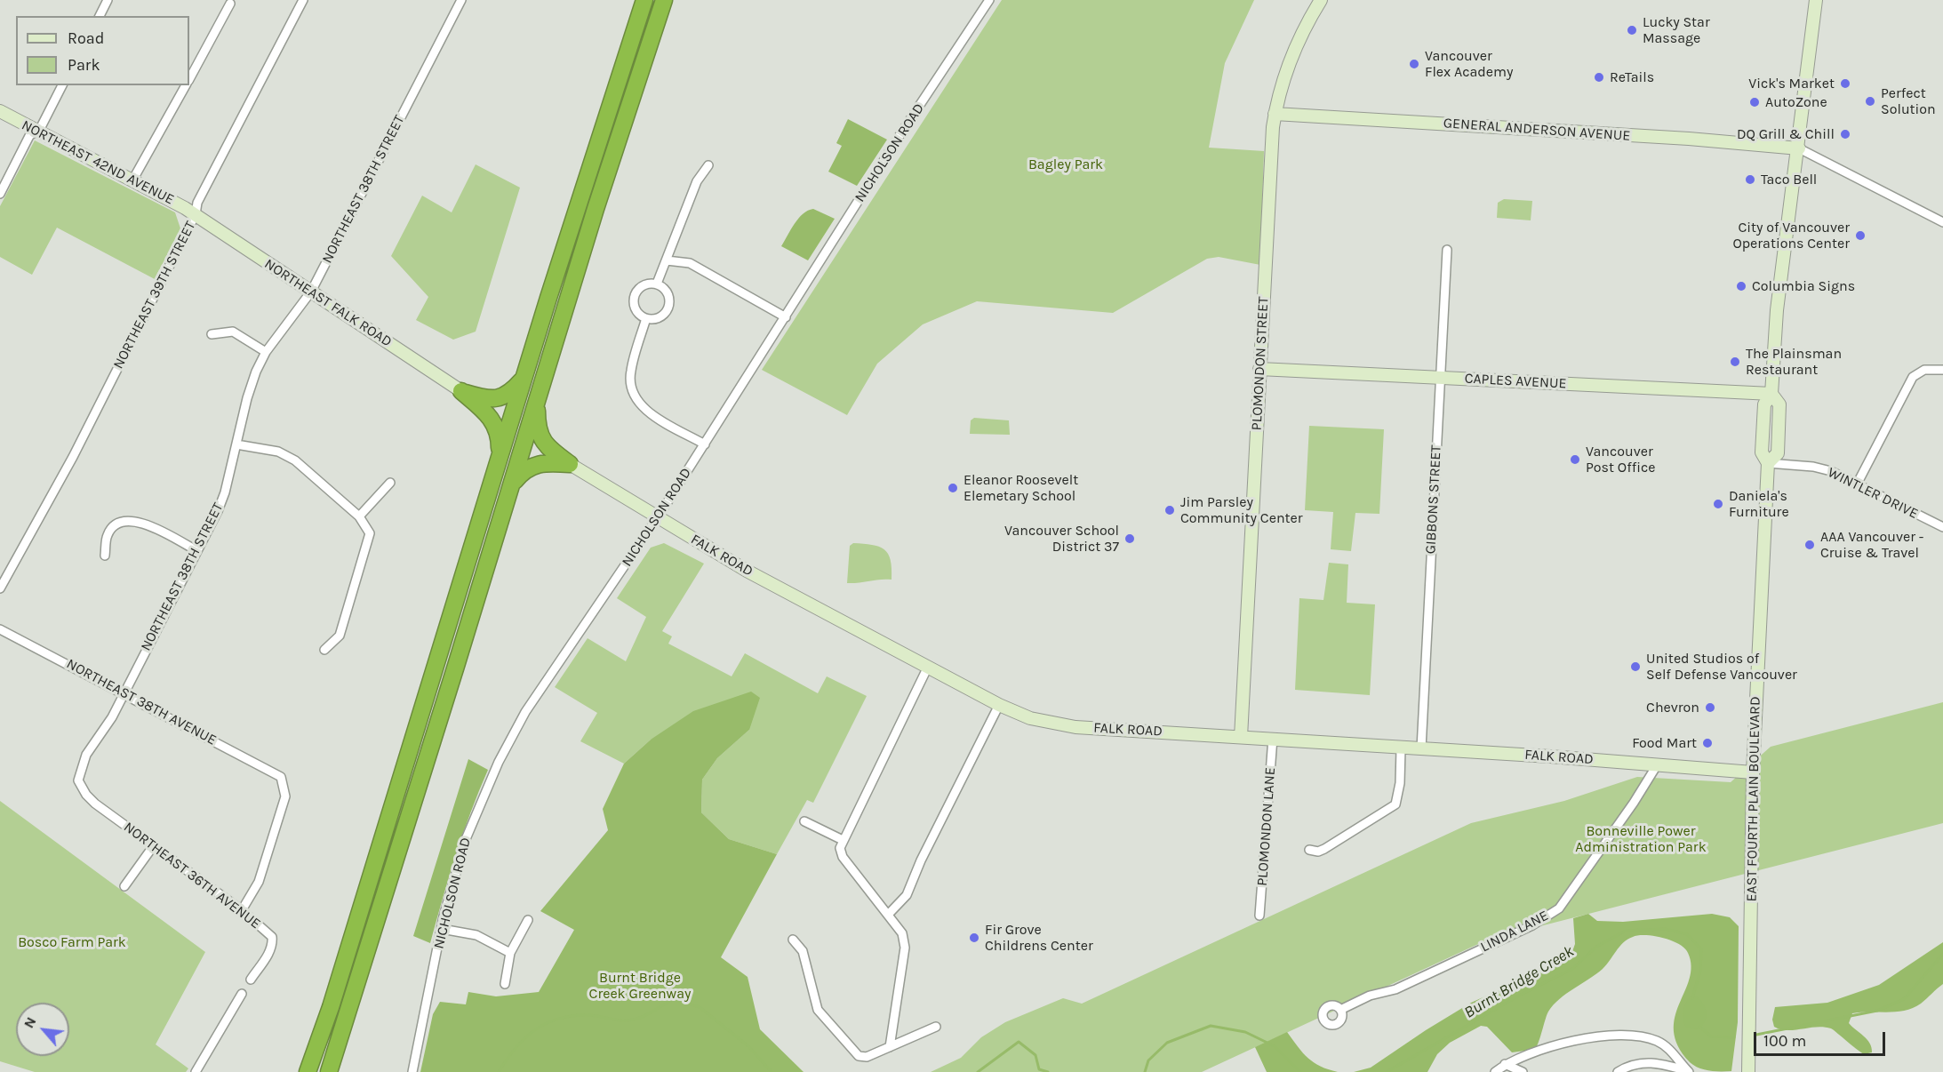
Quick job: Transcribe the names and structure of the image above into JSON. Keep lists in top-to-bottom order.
{
  "streets": {
    "street": [
      "GENERAL ANDERSON AVENUE",
      "NICHOLSON ROAD",
      "NORTHEAST 42ND AVENUE",
      "NORTHEAST 38TH STREET",
      "NORTHEAST 39TH STREET",
      "NORTHEAST FALK ROAD",
      "PLOMONDON STREET",
      "CAPLES AVENUE",
      "WINTLER DRIVE",
      "GIBBONS STREET",
      "FALK ROAD",
      "NORTHEAST 38TH AVENUE",
      "EAST FOURTH PLAIN BOULEVARD",
      "PLOMONDON LANE",
      "NORTHEAST 36TH AVENUE",
      "LINDA LANE"
    ]
  },
  "crossings": [
    ["GENERAL ANDERSON AVENUE", "PLOMONDON STREET"],
    ["GENERAL ANDERSON AVENUE", "EAST FOURTH PLAIN BOULEVARD"],
    ["NICHOLSON ROAD", "FALK ROAD"],
    ["NORTHEAST 42ND AVENUE", "NORTHEAST 39TH STREET"],
    ["NORTHEAST 42ND AVENUE", "NORTHEAST FALK ROAD"],
    ["NORTHEAST 38TH STREET", "NORTHEAST FALK ROAD"],
    ["NORTHEAST 38TH STREET", "NORTHEAST 38TH AVENUE"],
    ["NORTHEAST 38TH STREET", "NORTHEAST 36TH AVENUE"],
    ["NORTHEAST 39TH STREET", "NORTHEAST FALK ROAD"],
    ["PLOMONDON STREET", "CAPLES AVENUE"],
    ["PLOMONDON STREET", "FALK ROAD"],
    ["CAPLES AVENUE", "GIBBONS STREET"],
    ["CAPLES AVENUE", "EAST FOURTH PLAIN BOULEVARD"],
    ["WINTLER DRIVE", "EAST FOURTH PLAIN BOULEVARD"],
    ["GIBBONS STREET", "FALK ROAD"],
    ["FALK ROAD", "EAST FOURTH PLAIN BOULEVARD"],
    ["FALK ROAD", "PLOMONDON LANE"],
    ["FALK ROAD", "LINDA LANE"],
    ["NORTHEAST 38TH AVENUE", "NORTHEAST 36TH AVENUE"]
  ],
  "water": ["Burnt Bridge Creek"],
  "parks": [
    "Bagley Park",
    "Bonneville Power Administration Park",
    "Bosco Farm Park",
    "Burnt Bridge Creek Greenway"
  ],
  "places": [
    "Lucky Star Massage",
    "Vancouver Flex Academy",
    "ReTails",
    "Vick's Market",
    "Perfect Solution",
    "AutoZone",
    "DQ Grill & Chill",
    "Taco Bell",
    "City of Vancouver Operations Center",
    "Columbia Signs",
    "The Plainsman Restaurant",
    "Vancouver Post Office",
    "Eleanor Roosevelt Elemetary School",
    "Daniela's Furniture",
    "Jim Parsley Community Center",
    "Vancouver School District 37",
    "AAA Vancouver - Cruise & Travel",
    "United Studios of Self Defense Vancouver",
    "Chevron",
    "Food Mart",
    "Fir Grove Childrens Center"
  ],
  "legend": ["Road", "Park"],
  "scale_bar": "100 m",
  "north": "top left"
}
